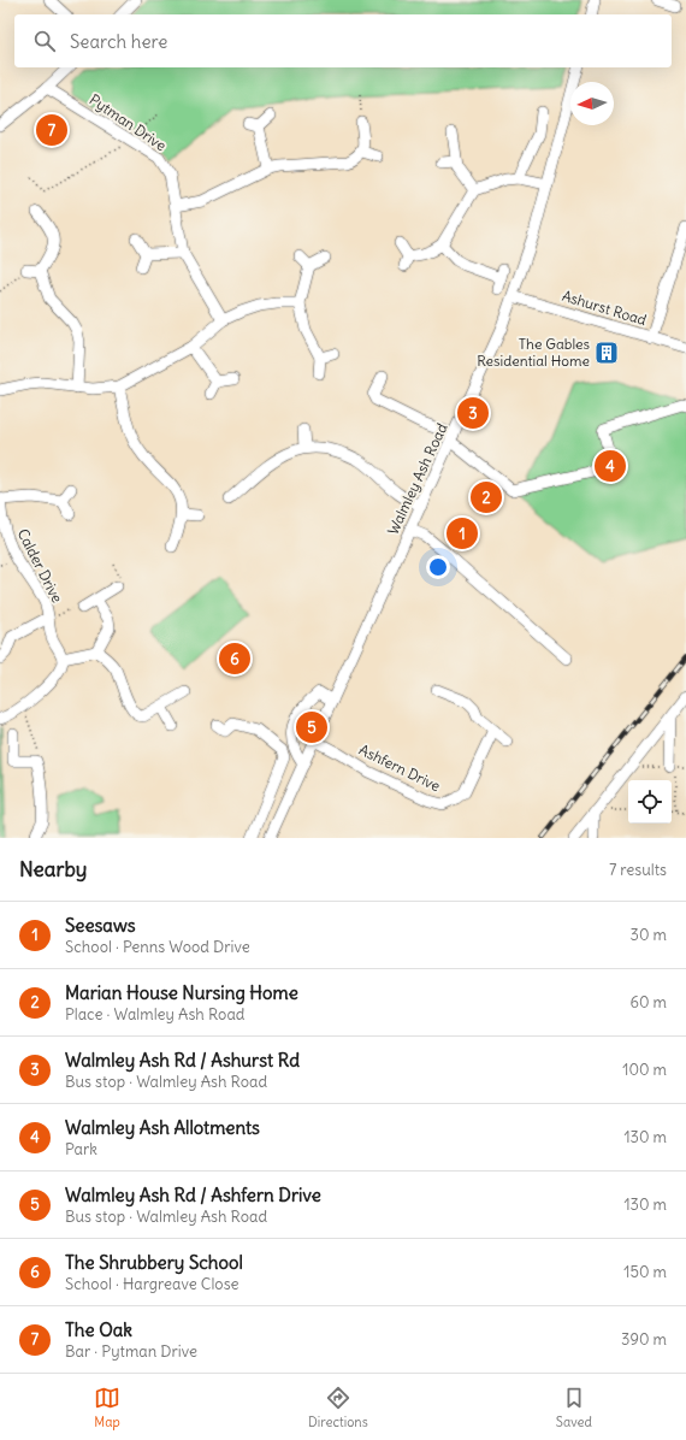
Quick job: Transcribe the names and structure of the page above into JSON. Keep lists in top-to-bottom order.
{
  "streets": {
    "street": [
      "Pytman Drive",
      "Ashurst Road",
      "Walmley Ash Road",
      "Calder Drive",
      "Ashfern Drive"
    ]
  },
  "crossings": [
    ["Ashurst Road", "Walmley Ash Road"],
    ["Walmley Ash Road", "Ashfern Drive"]
  ],
  "places": {
    "building": ["The Gables Residential Home"]
  },
  "north": "left",
  "page": {
    "search": "Search here",
    "pins": [
      "7",
      "3",
      "4",
      "2",
      "1",
      "6",
      "5"
    ],
    "heading": ["Nearby", "7 results"],
    "list": [
      {
        "mark": "1",
        "name": "Seesaws",
        "note": "School · Penns Wood Drive",
        "value": "30 m"
      },
      {
        "mark": "2",
        "name": "Marian House Nursing Home",
        "note": "Place · Walmley Ash Road",
        "value": "60 m"
      },
      {
        "mark": "3",
        "name": "Walmley Ash Rd / Ashurst Rd",
        "note": "Bus stop · Walmley Ash Road",
        "value": "100 m"
      },
      {
        "mark": "4",
        "name": "Walmley Ash Allotments",
        "note": "Park",
        "value": "130 m"
      },
      {
        "mark": "5",
        "name": "Walmley Ash Rd / Ashfern Drive",
        "note": "Bus stop · Walmley Ash Road",
        "value": "130 m"
      },
      {
        "mark": "6",
        "name": "The Shrubbery School",
        "note": "School · Hargreave Close",
        "value": "150 m"
      },
      {
        "mark": "7",
        "name": "The Oak",
        "note": "Bar · Pytman Drive",
        "value": "390 m"
      }
    ],
    "nav": ["Map", "Directions", "Saved"]
  }
}
